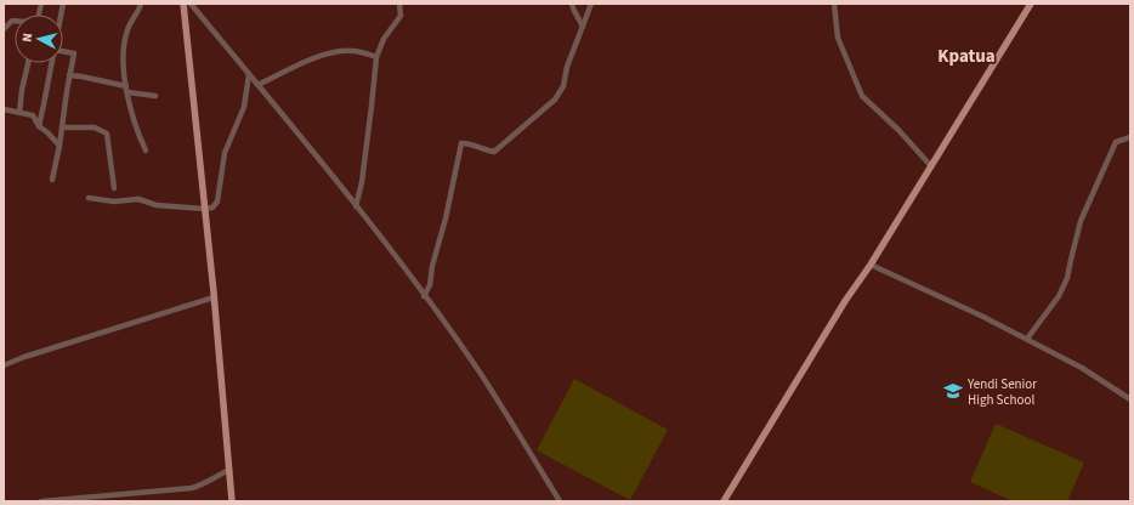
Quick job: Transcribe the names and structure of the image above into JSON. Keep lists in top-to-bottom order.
{
  "districts": ["Kpatua"],
  "places": {
    "school or university": ["Yendi Senior High School"]
  },
  "north": "left"
}
